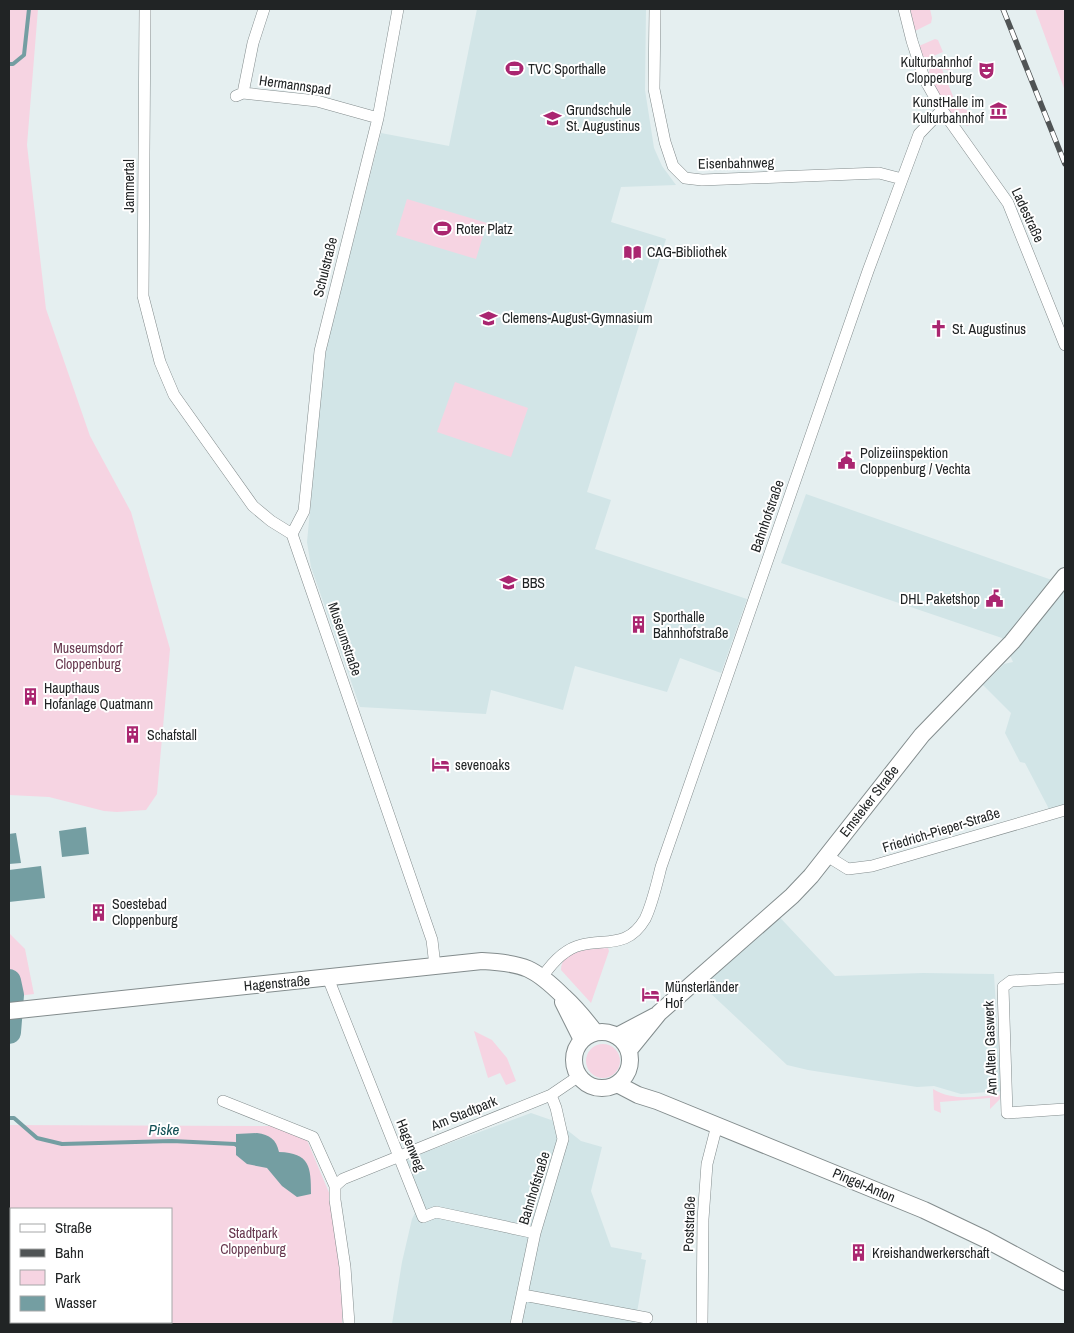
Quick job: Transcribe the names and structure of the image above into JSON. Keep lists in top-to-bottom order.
{
  "streets": {
    "street": [
      "Hermannspad",
      "Eisenbahnweg",
      "Jammertal",
      "Ladestraße",
      "Schulstraße",
      "Bahnhofstraße",
      "Museumstraße",
      "Emsteker Straße",
      "Friedrich-Pieper-Straße",
      "Hagenstraße",
      "Am Alten Gaswerk",
      "Am Stadtpark",
      "Hagenweg",
      "Pingel-Anton",
      "Poststraße"
    ]
  },
  "crossings": [
    ["Hermannspad", "Schulstraße"],
    ["Eisenbahnweg", "Bahnhofstraße"],
    ["Jammertal", "Schulstraße"],
    ["Jammertal", "Museumstraße"],
    ["Ladestraße", "Bahnhofstraße"],
    ["Schulstraße", "Museumstraße"],
    ["Bahnhofstraße", "Hagenstraße"],
    ["Bahnhofstraße", "Am Stadtpark"],
    ["Bahnhofstraße", "Hagenweg"],
    ["Museumstraße", "Hagenstraße"],
    ["Emsteker Straße", "Friedrich-Pieper-Straße"],
    ["Emsteker Straße", "Hagenstraße"],
    ["Emsteker Straße", "Pingel-Anton"],
    ["Hagenstraße", "Hagenweg"],
    ["Hagenstraße", "Pingel-Anton"],
    ["Am Stadtpark", "Hagenweg"],
    ["Pingel-Anton", "Poststraße"]
  ],
  "water": ["Piske"],
  "parks": ["Museumsdorf Cloppenburg", "Stadtpark Cloppenburg"],
  "places": {
    "sports": ["TVC Sporthalle", "Roter Platz"],
    "theatre": ["Kulturbahnhof Cloppenburg"],
    "museum": ["KunstHalle im Kulturbahnhof"],
    "school or university": ["Grundschule St. Augustinus", "Clemens-August-Gymnasium", "BBS"],
    "library": ["CAG-Bibliothek"],
    "church": ["St. Augustinus"],
    "public building": ["Polizeiinspektion Cloppenburg / Vechta", "DHL Paketshop"],
    "building": [
      "Sporthalle Bahnhofstraße",
      "Haupthaus Hofanlage Quatmann",
      "Schafstall",
      "Soestebad Cloppenburg",
      "Kreishandwerkerschaft"
    ],
    "hotel": ["sevenoaks", "Münsterländer Hof"]
  },
  "legend": [
    "Straße",
    "Bahn",
    "Park",
    "Wasser"
  ]
}
